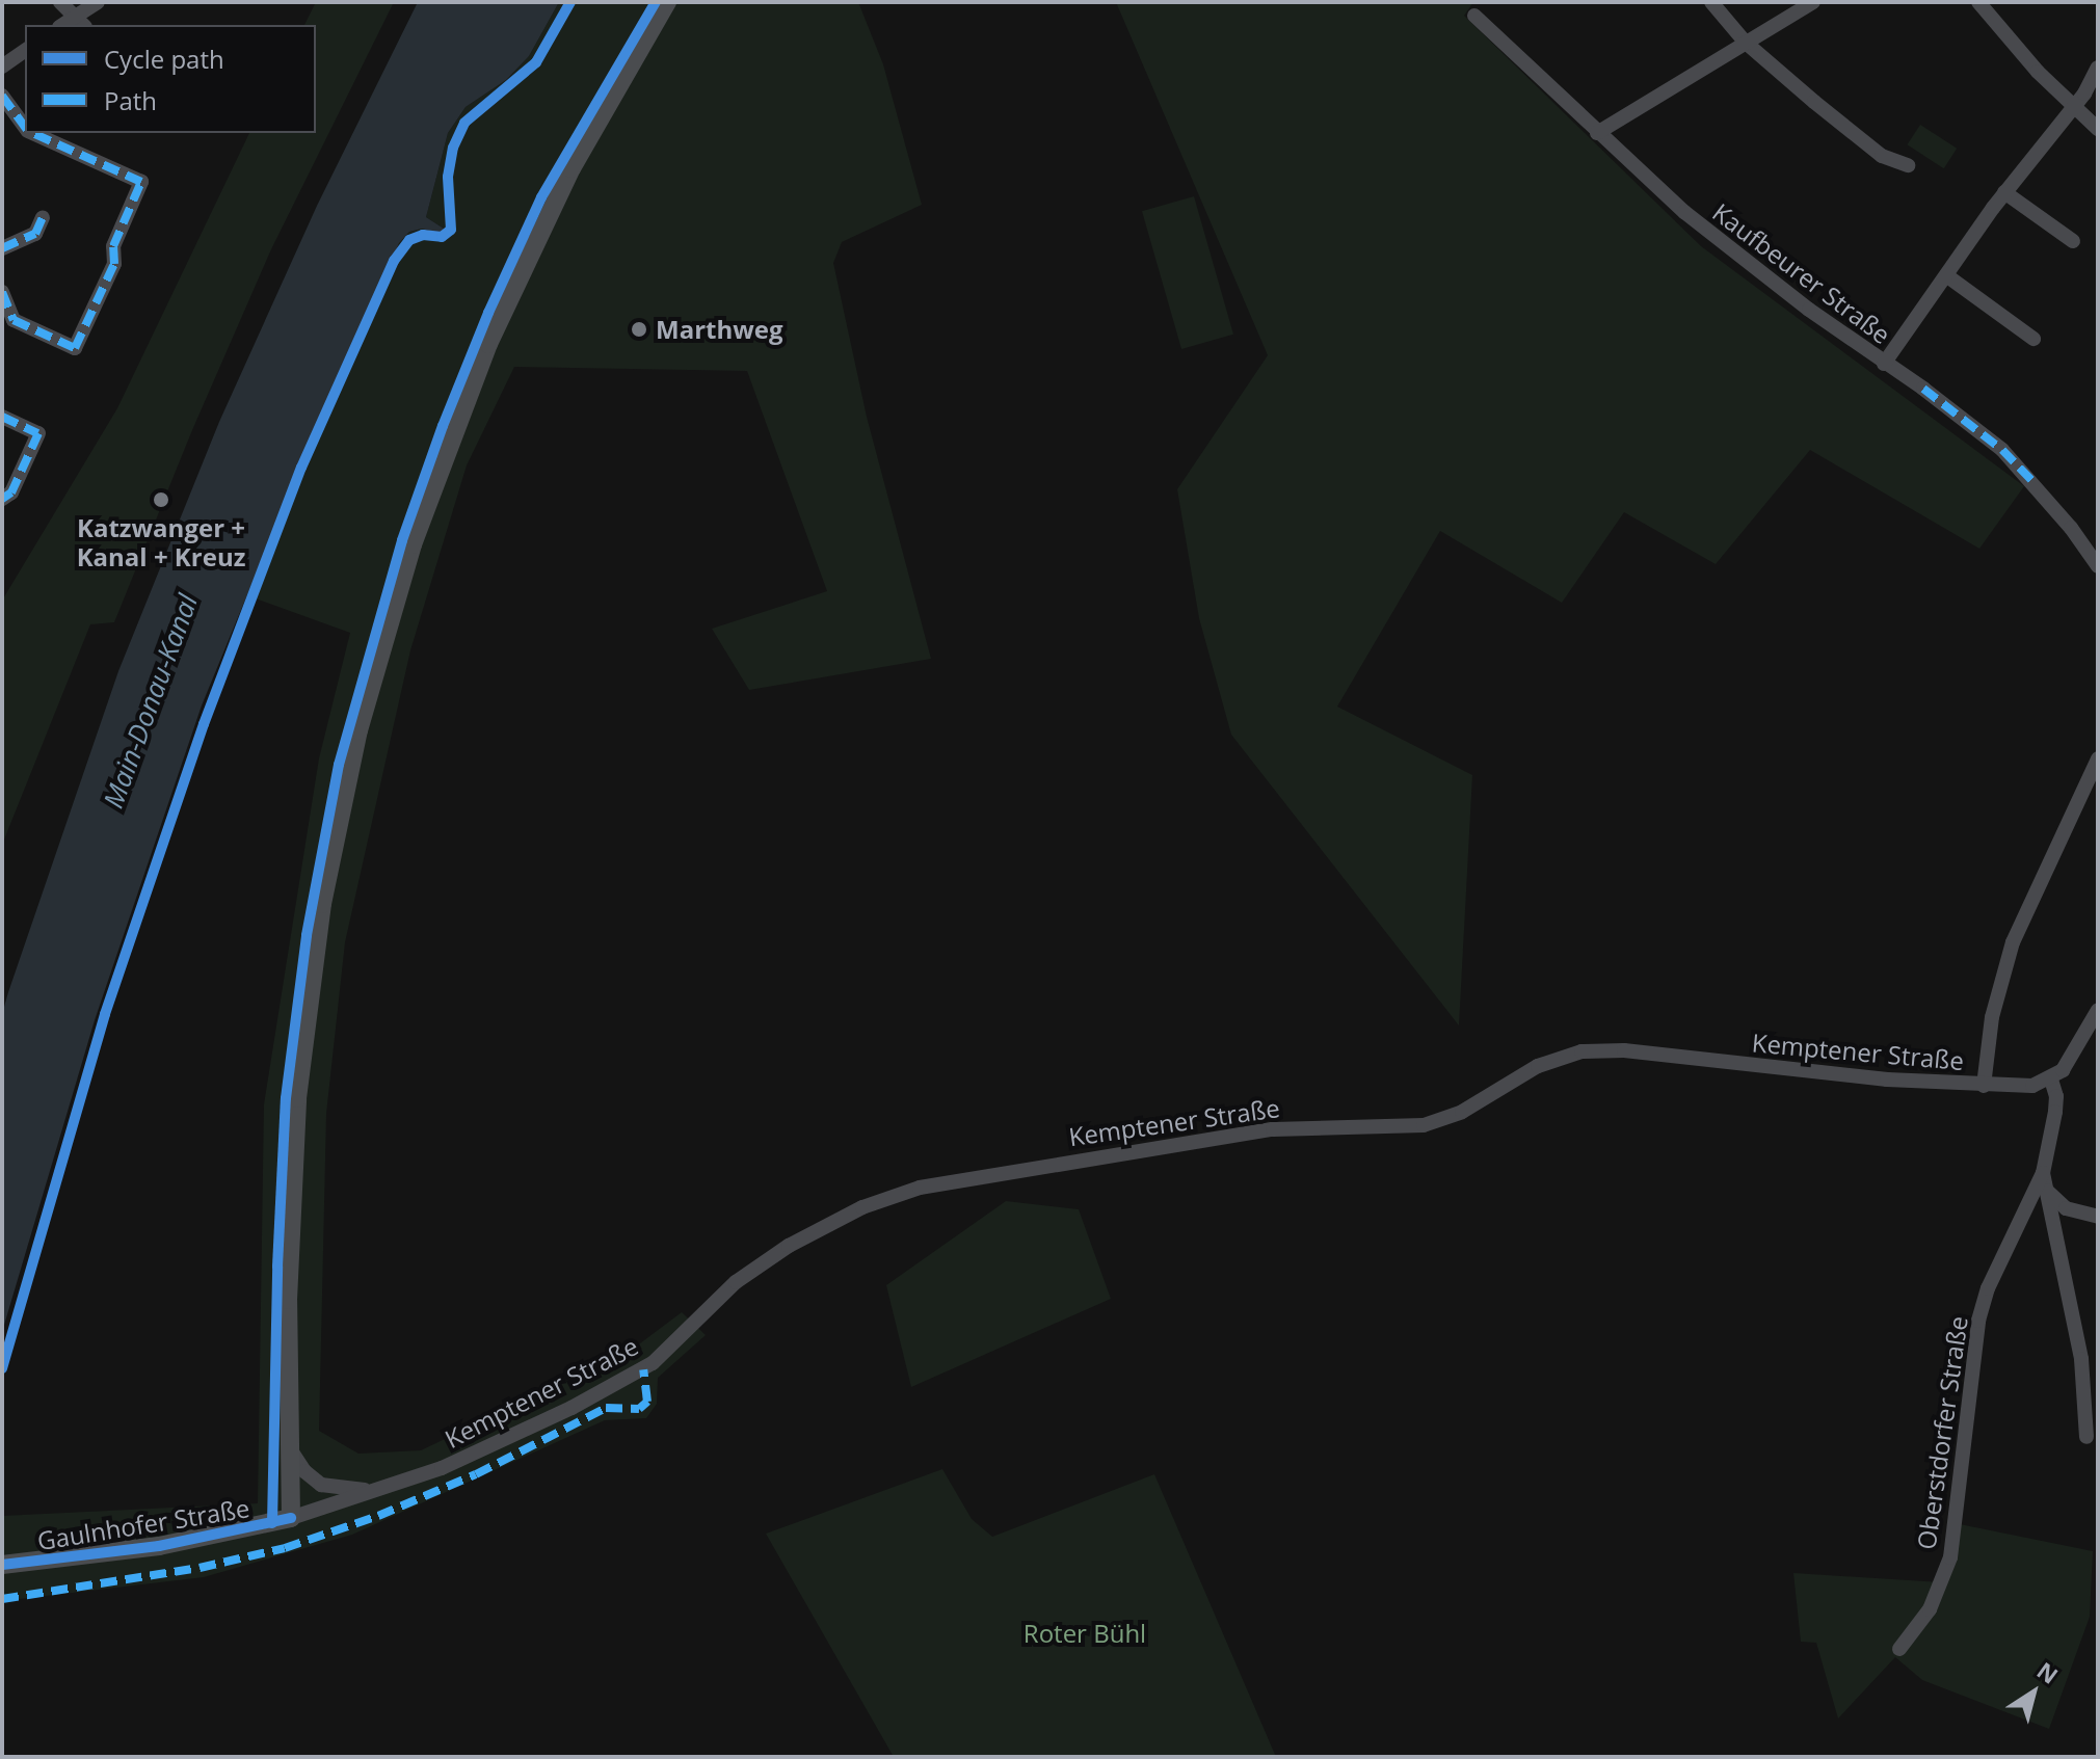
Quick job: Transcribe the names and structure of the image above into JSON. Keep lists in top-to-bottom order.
{
  "streets": {
    "main road": ["Gaulnhofer Straße"],
    "street": ["Kaufbeurer Straße", "Kemptener Straße", "Oberstdorfer Straße"]
  },
  "crossings": [
    ["Kemptener Straße", "Gaulnhofer Straße"]
  ],
  "water": ["Main-Donau-Kanal"],
  "parks": ["Roter Bühl"],
  "places": ["Marthweg", "Katzwanger + Kanal + Kreuz"],
  "legend": ["Cycle path", "Path"],
  "north": "top right"
}
